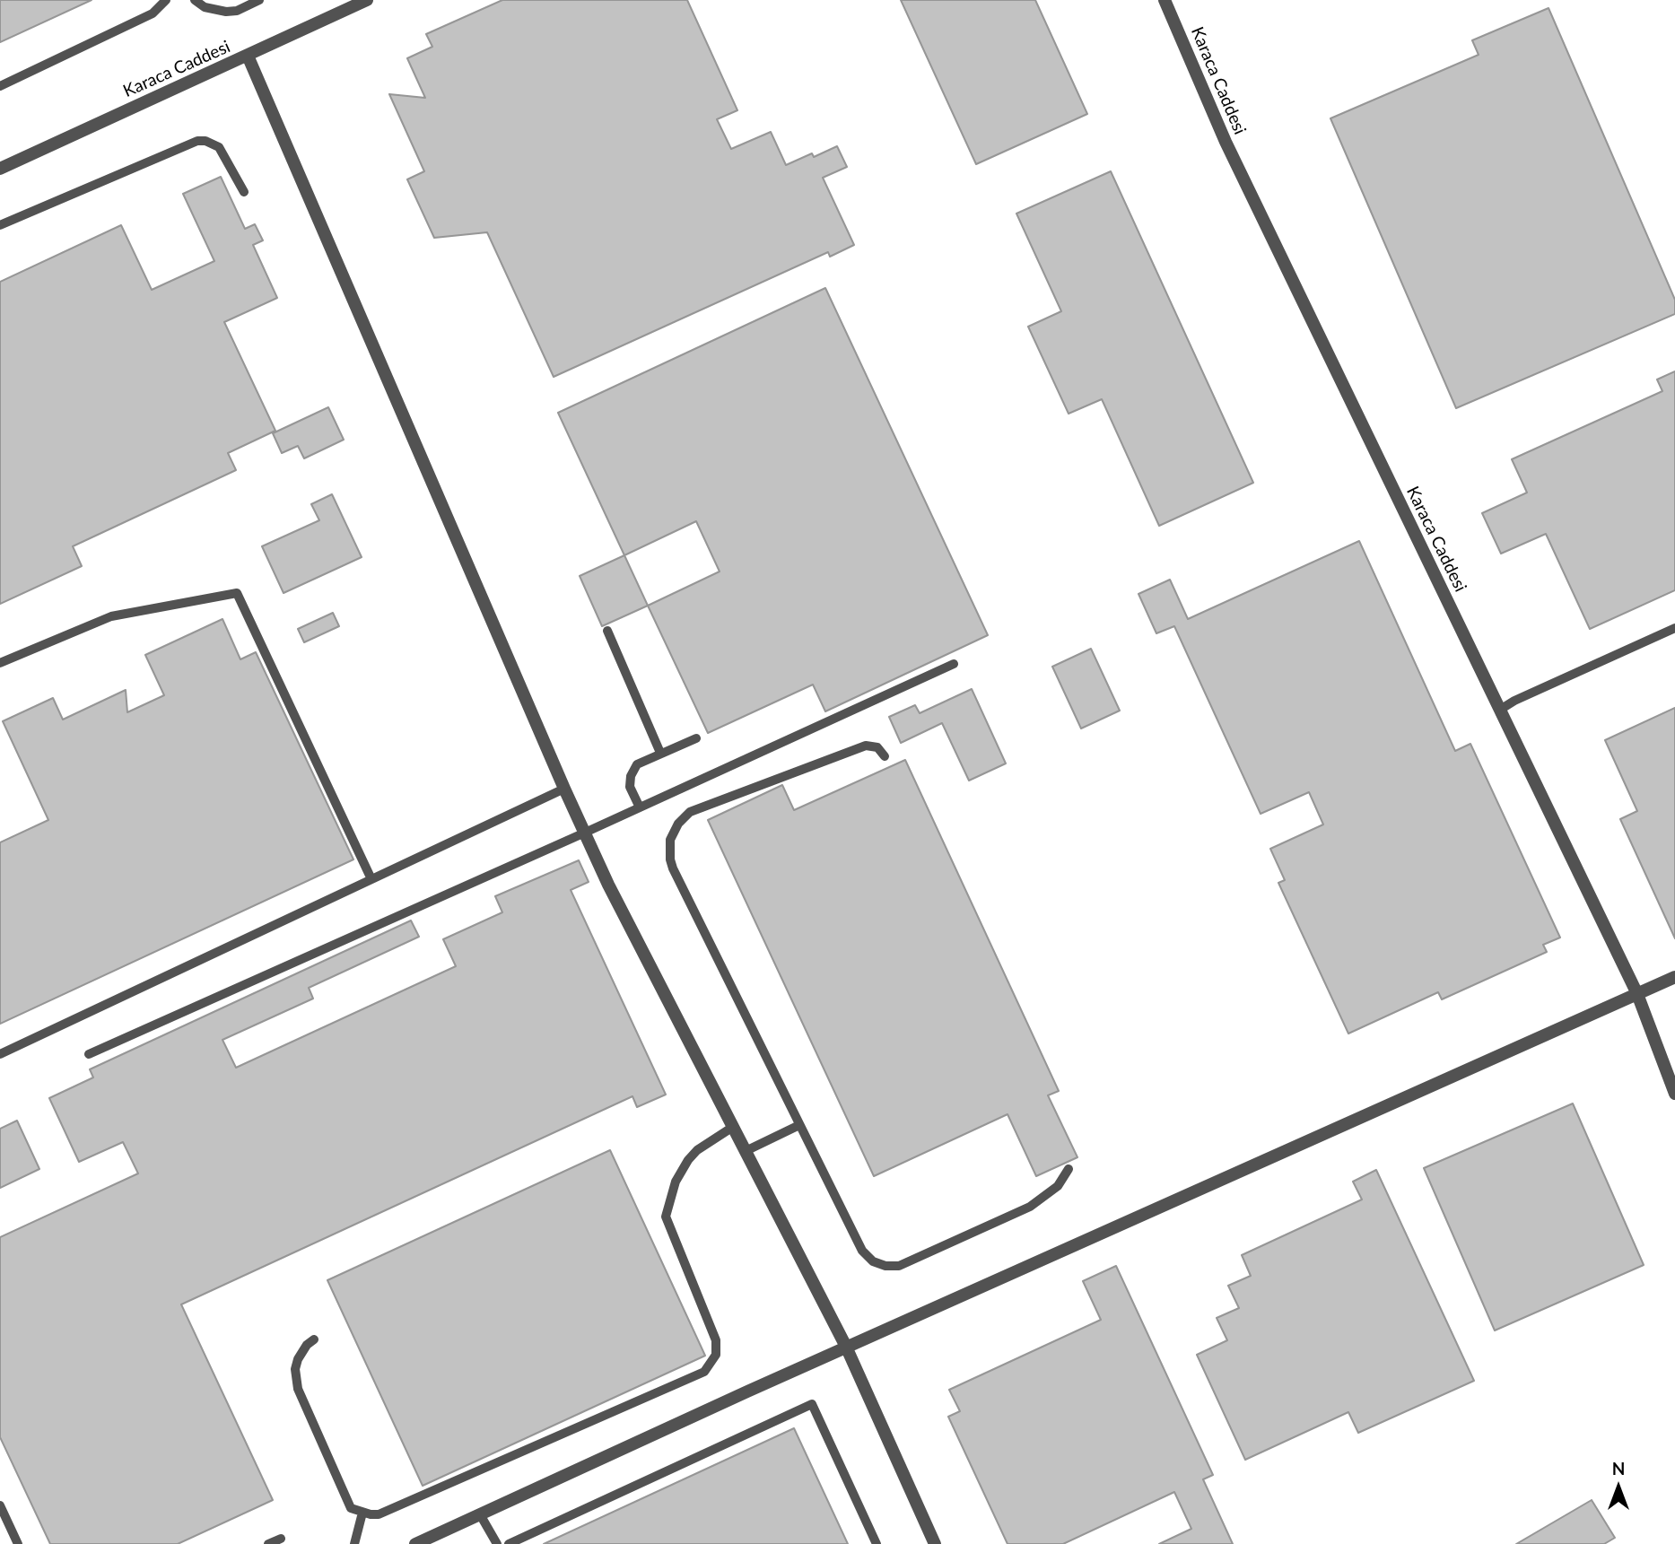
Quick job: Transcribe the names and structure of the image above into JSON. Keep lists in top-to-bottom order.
{
  "streets": {
    "street": ["Karaca Caddesi"]
  },
  "north": "top"
}
